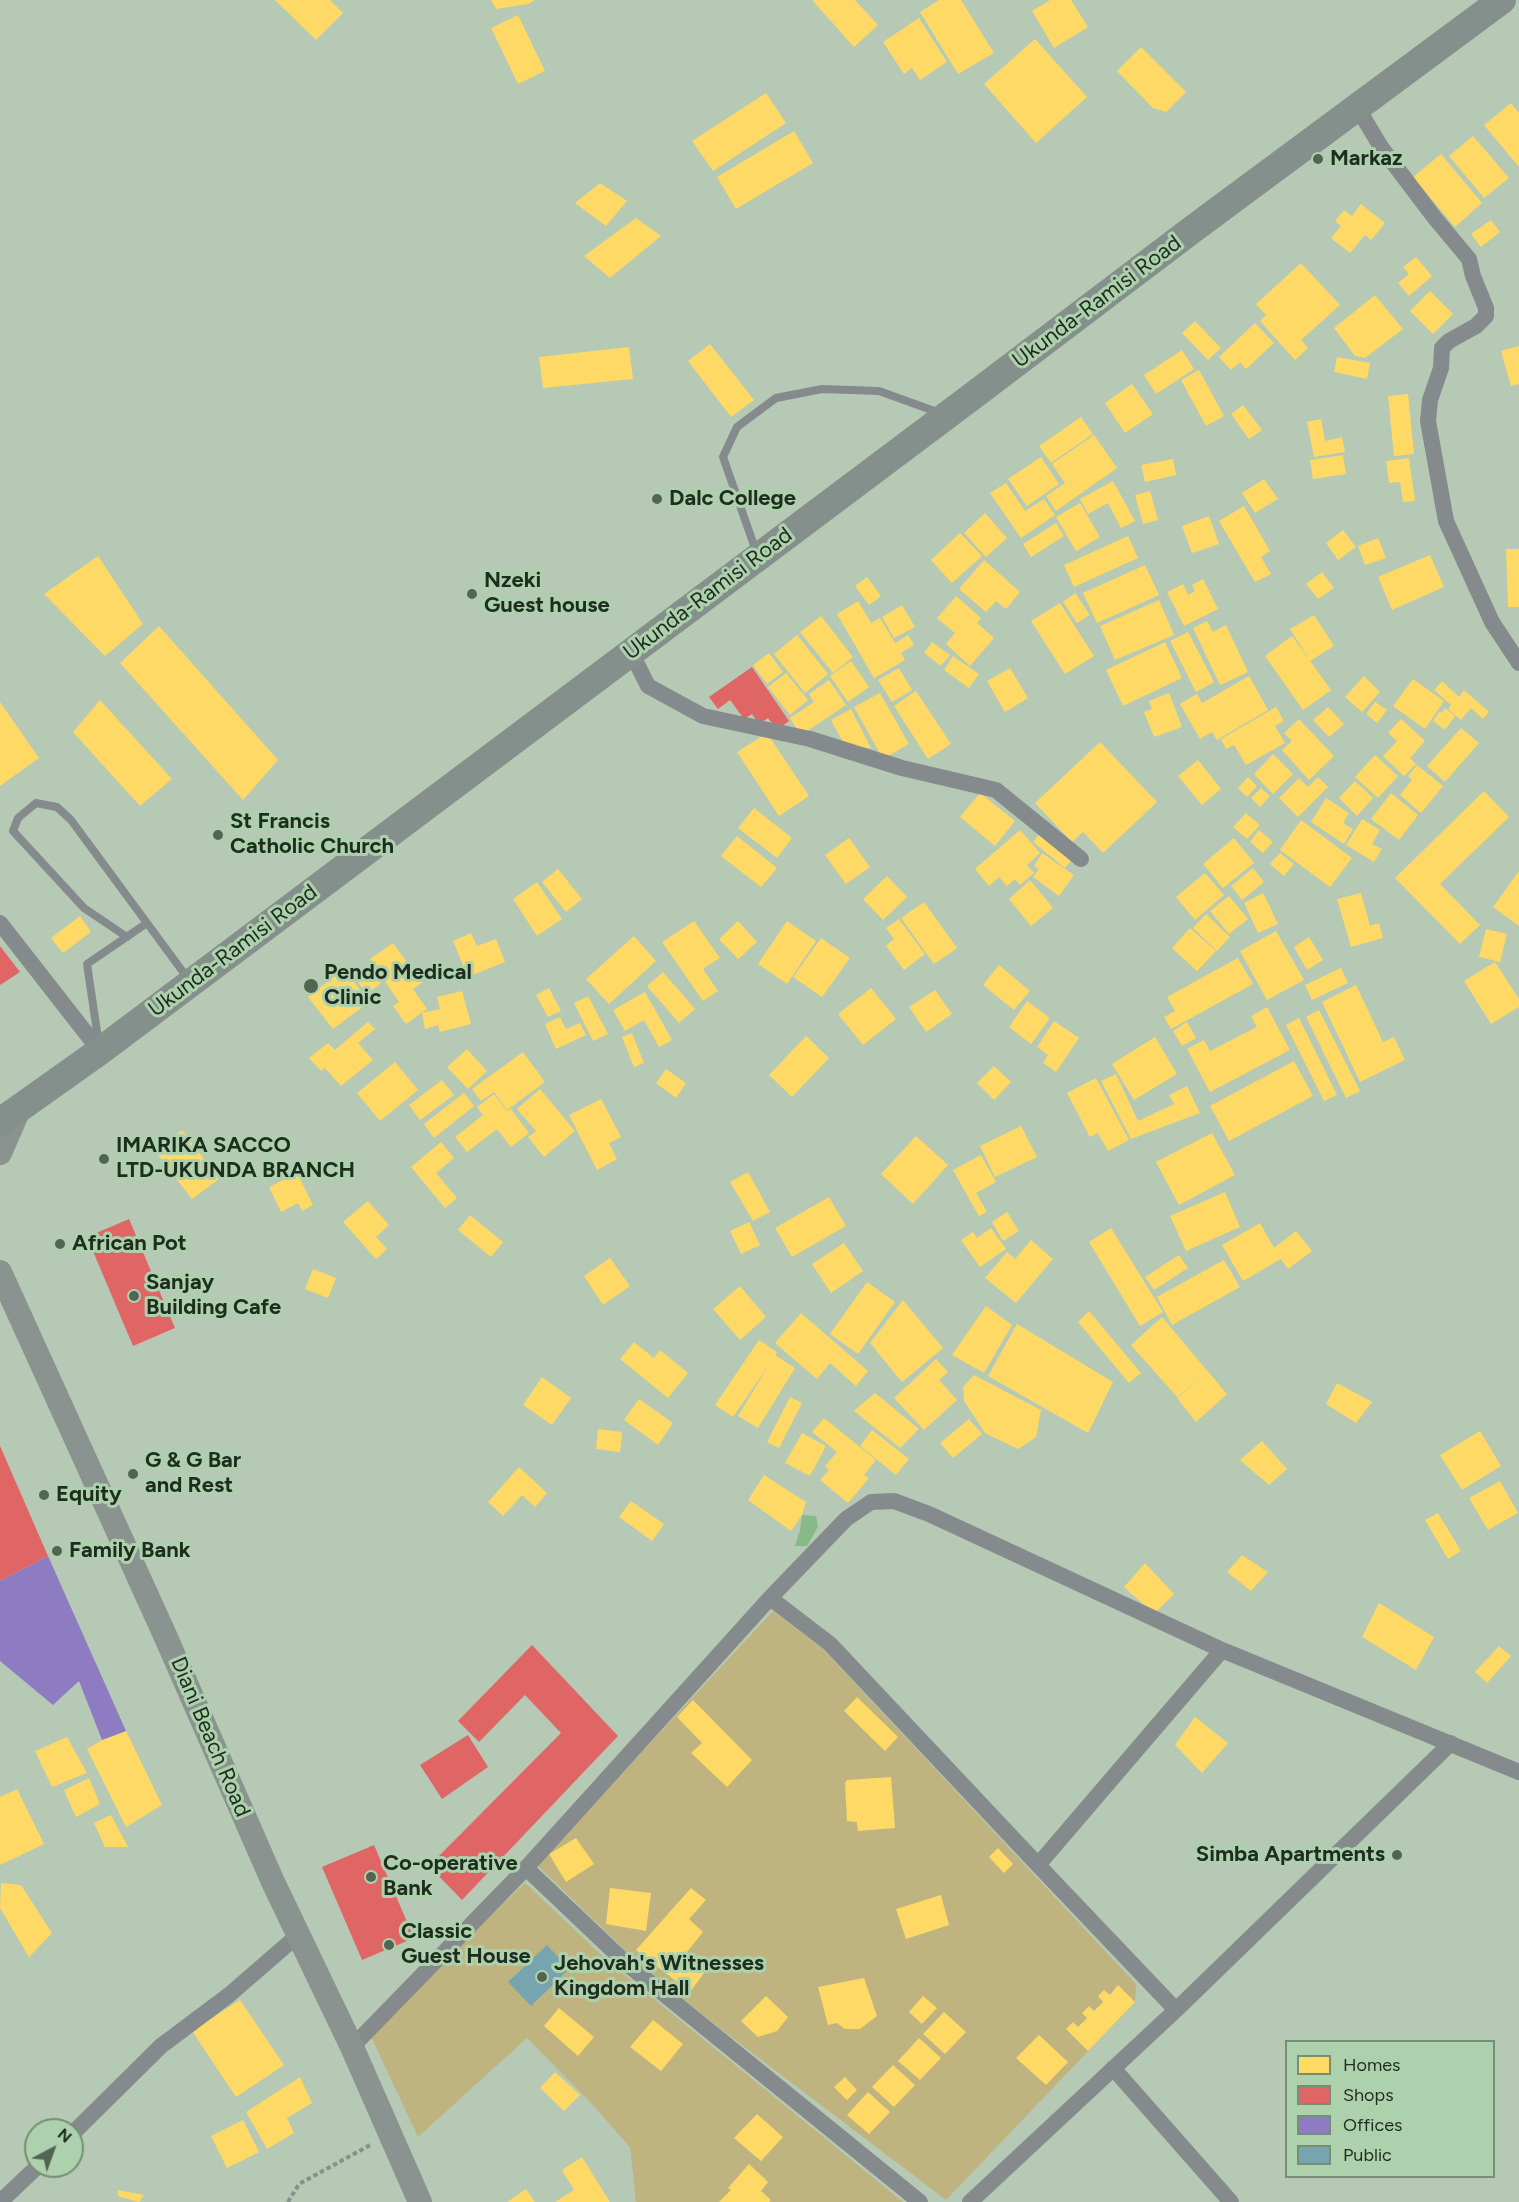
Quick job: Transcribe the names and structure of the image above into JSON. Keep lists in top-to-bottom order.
{
  "streets": {
    "highway": ["Ukunda-Ramisi Road"],
    "main road": ["Diani Beach Road"]
  },
  "places": [
    "Markaz",
    "Dalc College",
    "Nzeki Guest house",
    "St Francis Catholic Church",
    "Pendo Medical Clinic",
    "IMARIKA SACCO LTD-UKUNDA BRANCH",
    "African Pot",
    "Sanjay Building Cafe",
    "G & G Bar and Rest",
    "Equity",
    "Family Bank",
    "Simba Apartments",
    "Co-operative Bank",
    "Classic Guest House",
    "Jehovah's Witnesses Kingdom Hall"
  ],
  "legend": [
    "Homes",
    "Shops",
    "Offices",
    "Public"
  ],
  "north": "top right"
}
